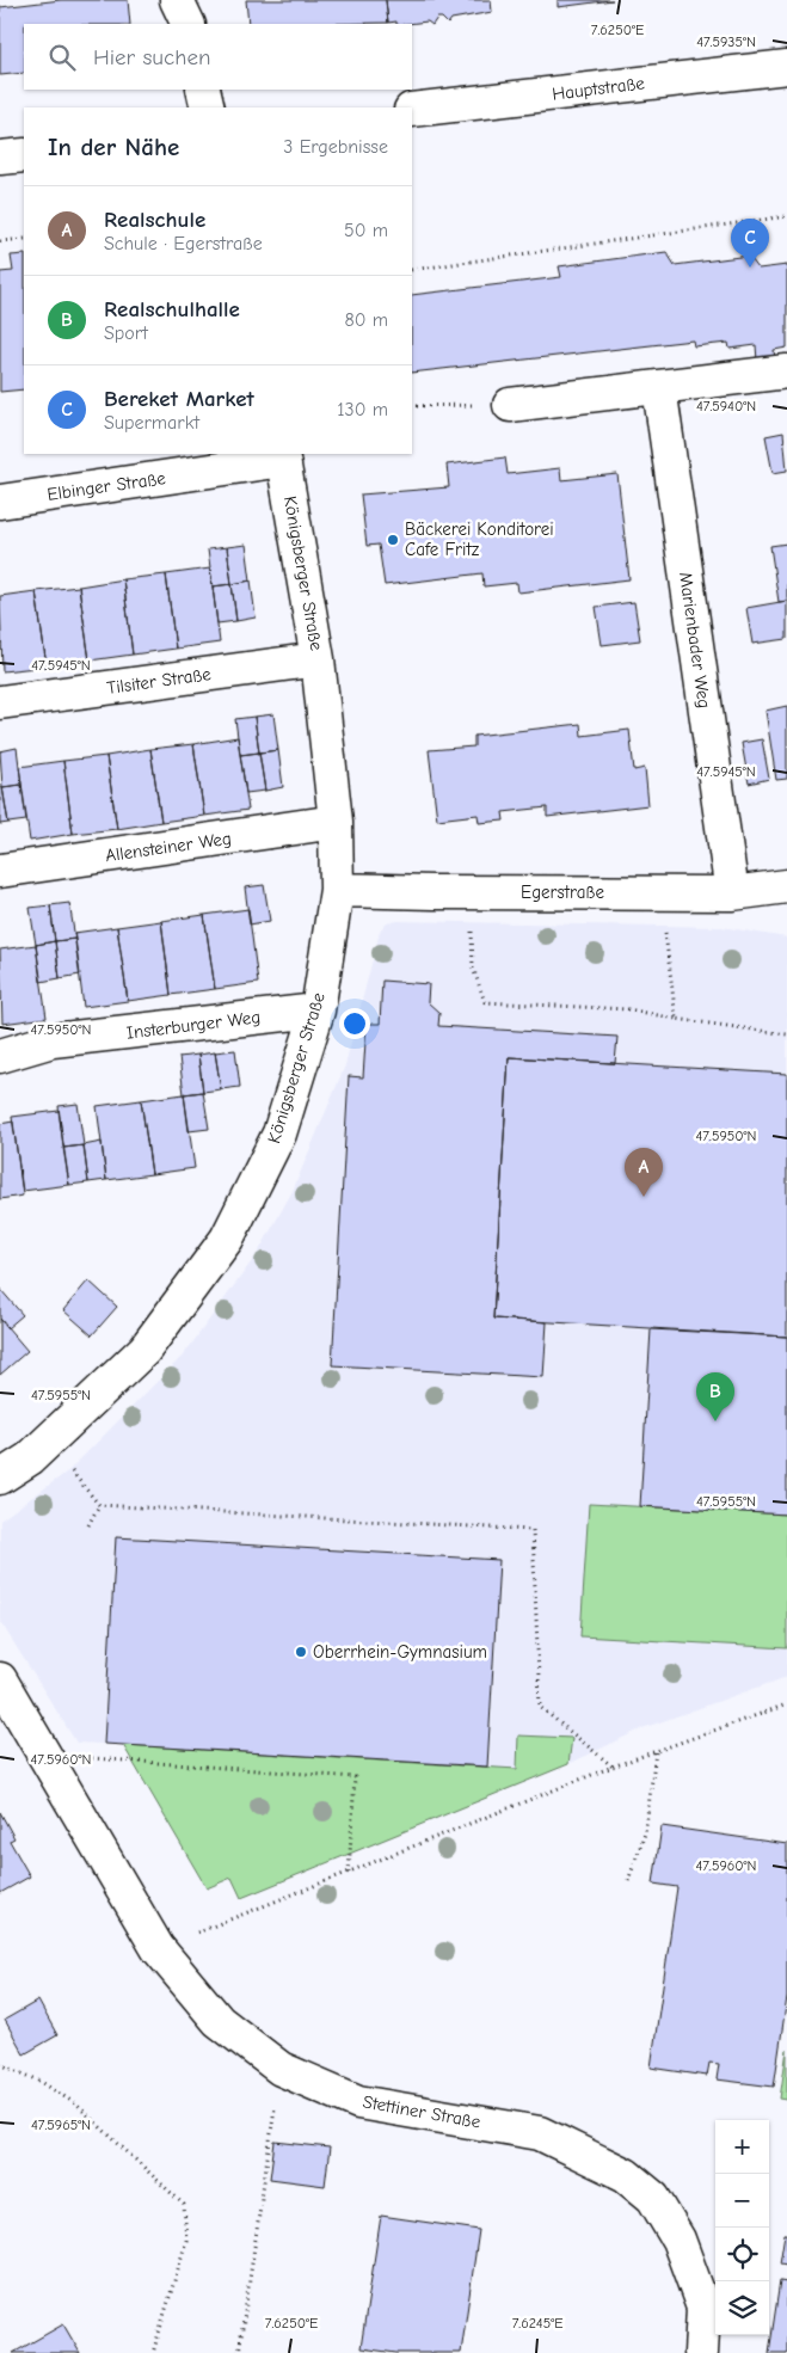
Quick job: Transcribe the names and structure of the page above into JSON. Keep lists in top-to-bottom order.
{
  "streets": {
    "street": [
      "Hauptstraße",
      "Elbinger Straße",
      "Königsberger Straße",
      "Marienbader Weg",
      "Tilsiter Straße",
      "Allensteiner Weg",
      "Egerstraße",
      "Insterburger Weg",
      "Stettiner Straße"
    ]
  },
  "crossings": [
    ["Elbinger Straße", "Königsberger Straße"],
    ["Königsberger Straße", "Tilsiter Straße"],
    ["Königsberger Straße", "Allensteiner Weg"],
    ["Königsberger Straße", "Egerstraße"],
    ["Königsberger Straße", "Insterburger Weg"],
    ["Marienbader Weg", "Egerstraße"]
  ],
  "places": ["Bäckerei Konditorei Cafe Fritz", "Oberrhein-Gymnasium"],
  "page": {
    "search": "Hier suchen",
    "heading": ["In der Nähe", "3 Ergebnisse"],
    "list": [
      {
        "mark": "A",
        "name": "Realschule",
        "note": "Schule · Egerstraße",
        "value": "50 m"
      },
      {
        "mark": "B",
        "name": "Realschulhalle",
        "note": "Sport",
        "value": "80 m"
      },
      {
        "mark": "C",
        "name": "Bereket Market",
        "note": "Supermarkt",
        "value": "130 m"
      }
    ],
    "pins": ["C", "A", "B"],
    "map_buttons": ["+", "−"]
  },
  "coordinates": [
    "7.6250°E",
    "47.5935°N",
    "47.5940°N",
    "47.5945°N",
    "47.5950°N",
    "47.5955°N",
    "47.5960°N",
    "47.5965°N",
    "7.6245°E"
  ]
}
